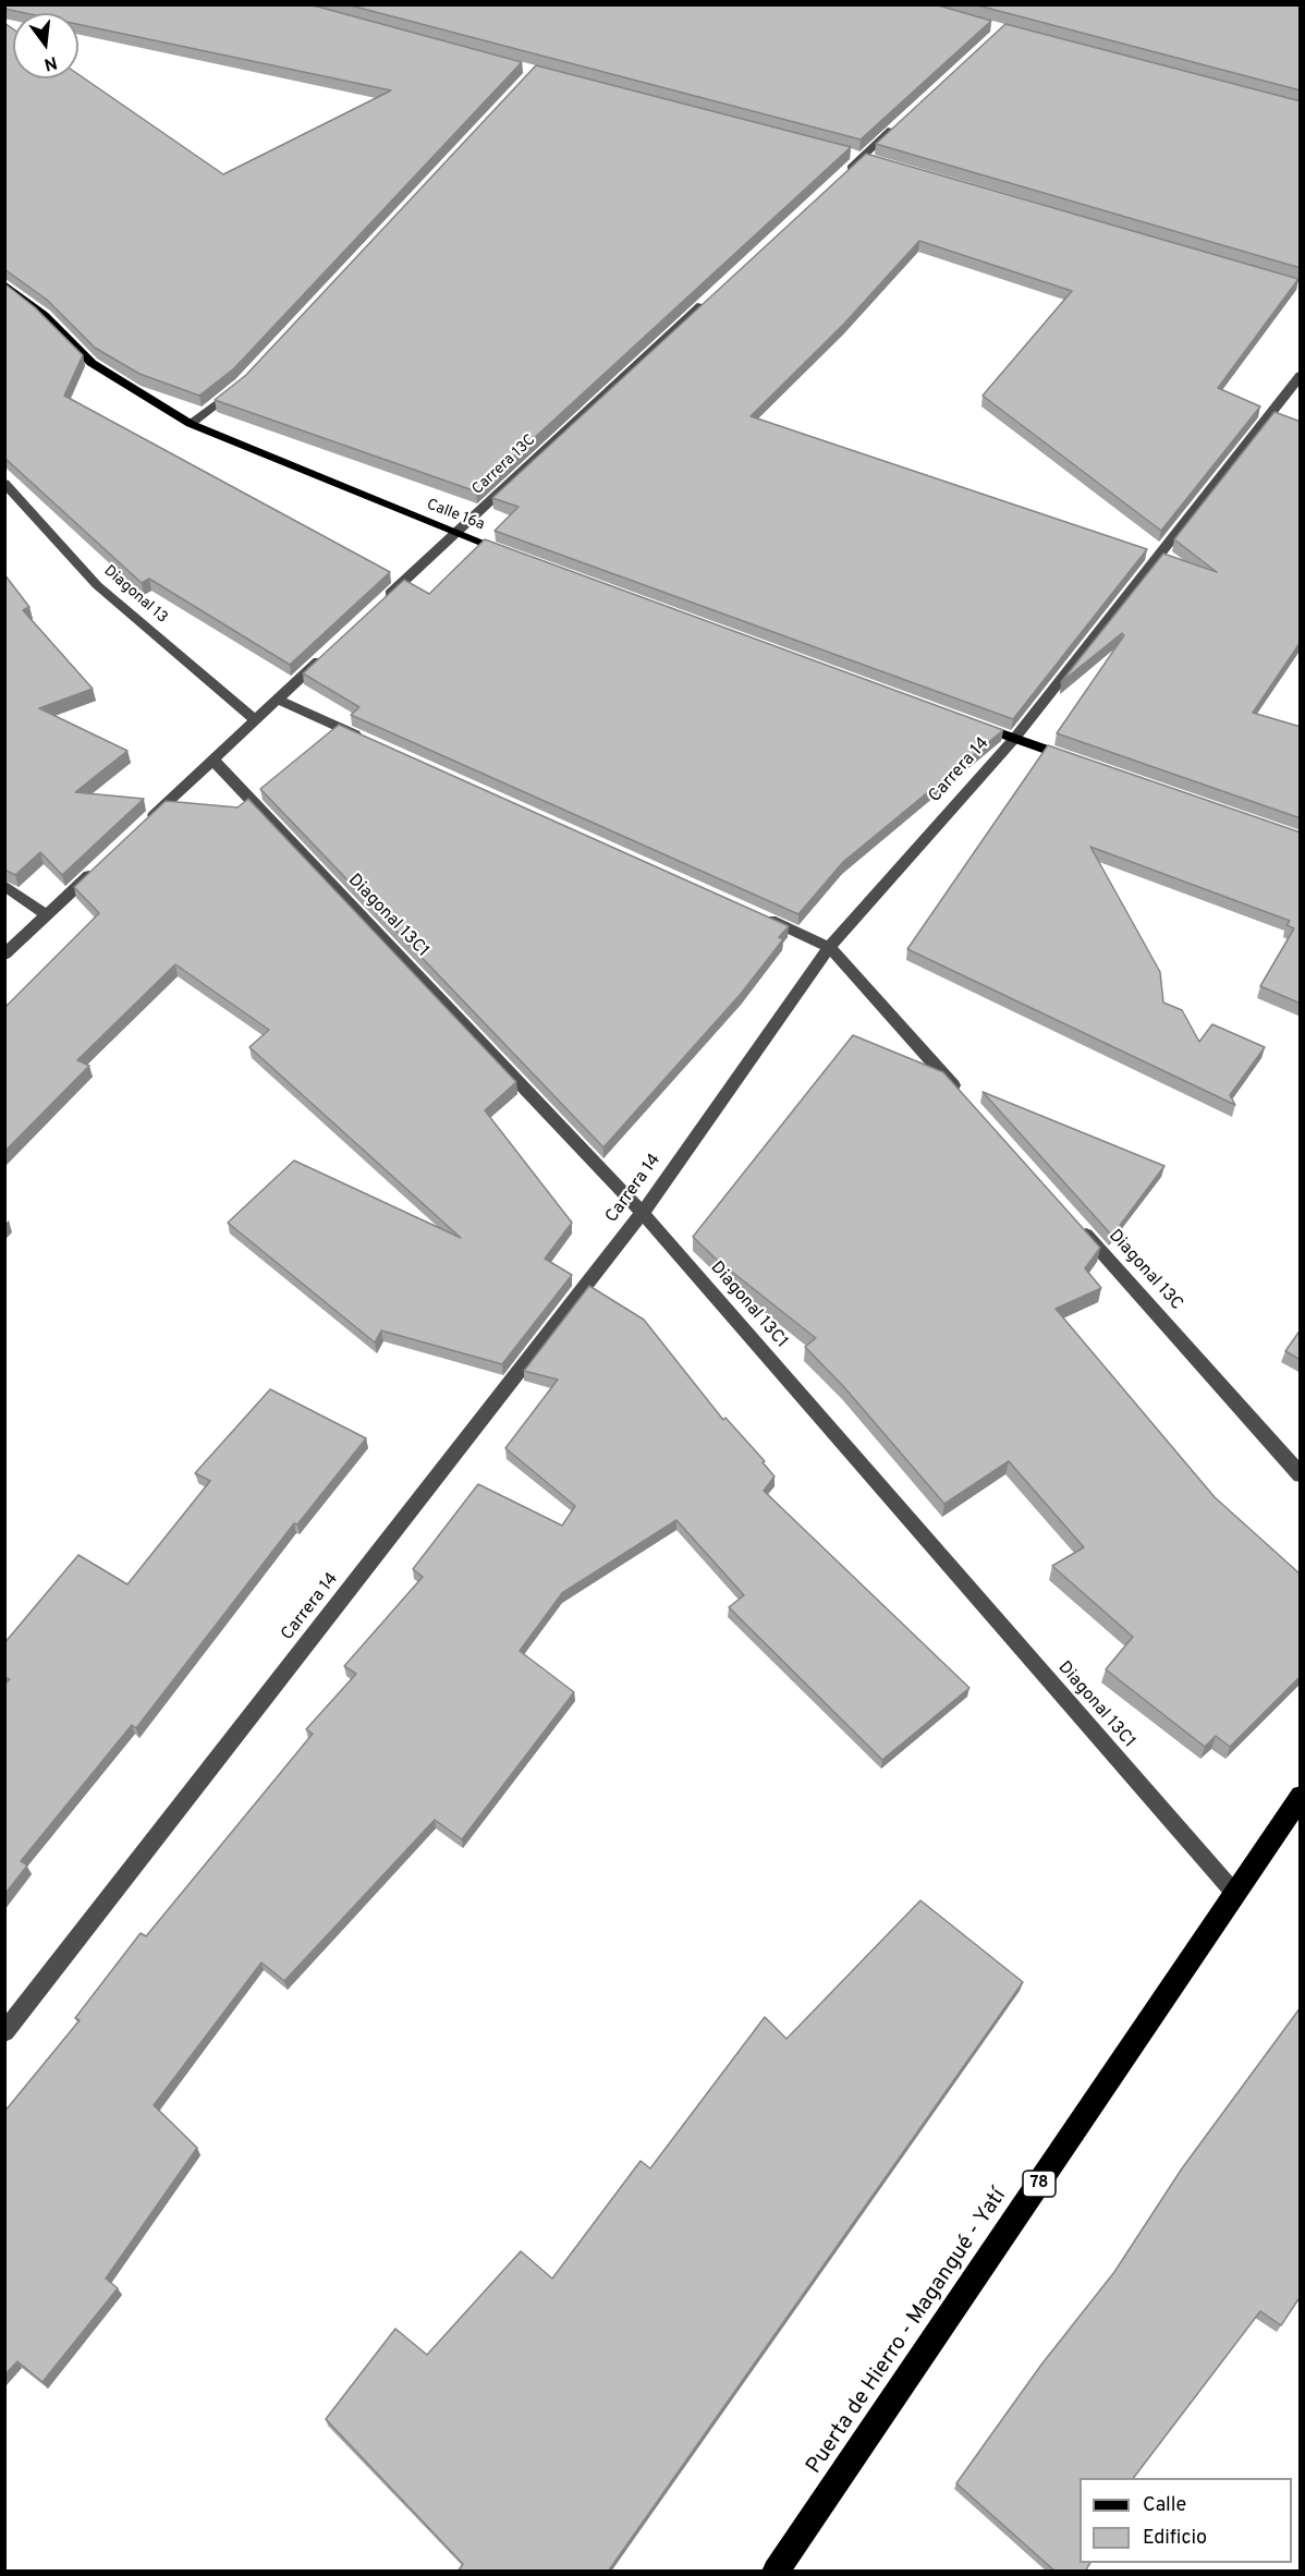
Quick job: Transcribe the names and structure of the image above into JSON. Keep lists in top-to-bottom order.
{
  "streets": {
    "highway": ["78", "Puerta de Hierro - Magangué - Yatí"],
    "main road": ["Calle 16a"],
    "street": [
      "Carrera 13C",
      "Diagonal 13",
      "Carrera 14",
      "Diagonal 13C1",
      "Diagonal 13C"
    ]
  },
  "crossings": [
    ["Carrera 13C", "Calle 16a"],
    ["Carrera 14", "Diagonal 13C1"],
    ["Diagonal 13C1", "Puerta de Hierro - Magangué - Yatí"]
  ],
  "legend": ["Calle", "Edificio"],
  "north": "bottom"
}
